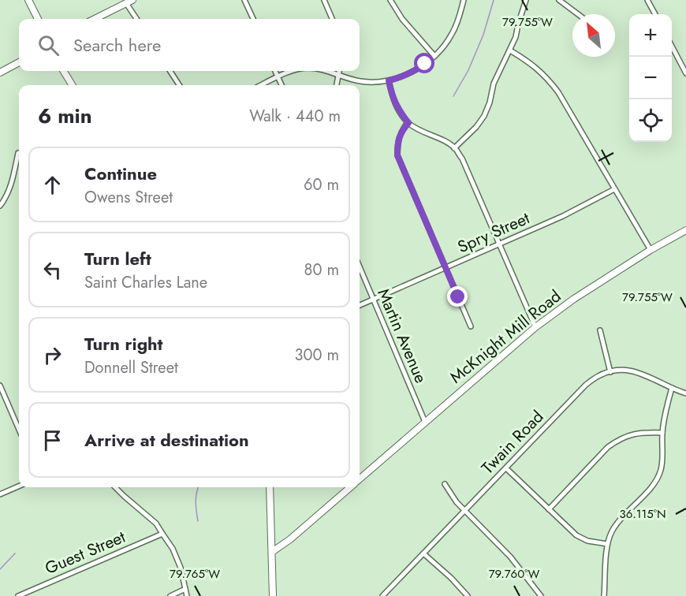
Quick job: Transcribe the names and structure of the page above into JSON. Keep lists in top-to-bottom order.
{
  "streets": {
    "street": [
      "Spry Street",
      "Martin Avenue",
      "McKnight Mill Road",
      "Twain Road",
      "Guest Street"
    ]
  },
  "crossings": [
    ["Spry Street", "Martin Avenue"],
    ["Martin Avenue", "McKnight Mill Road"]
  ],
  "north": "top left",
  "page": {
    "map_buttons": ["+", "−"],
    "search": "Search here",
    "heading": ["6 min", "Walk · 440 m"],
    "list": [
      ["Continue", "Owens Street", "60 m"],
      ["Turn left", "Saint Charles Lane", "80 m"],
      ["Turn right", "Donnell Street", "300 m"],
      "Arrive at destination"
    ]
  },
  "coordinates": [
    "79.755°W",
    "36.115°N",
    "79.765°W",
    "79.760°W"
  ]
}
